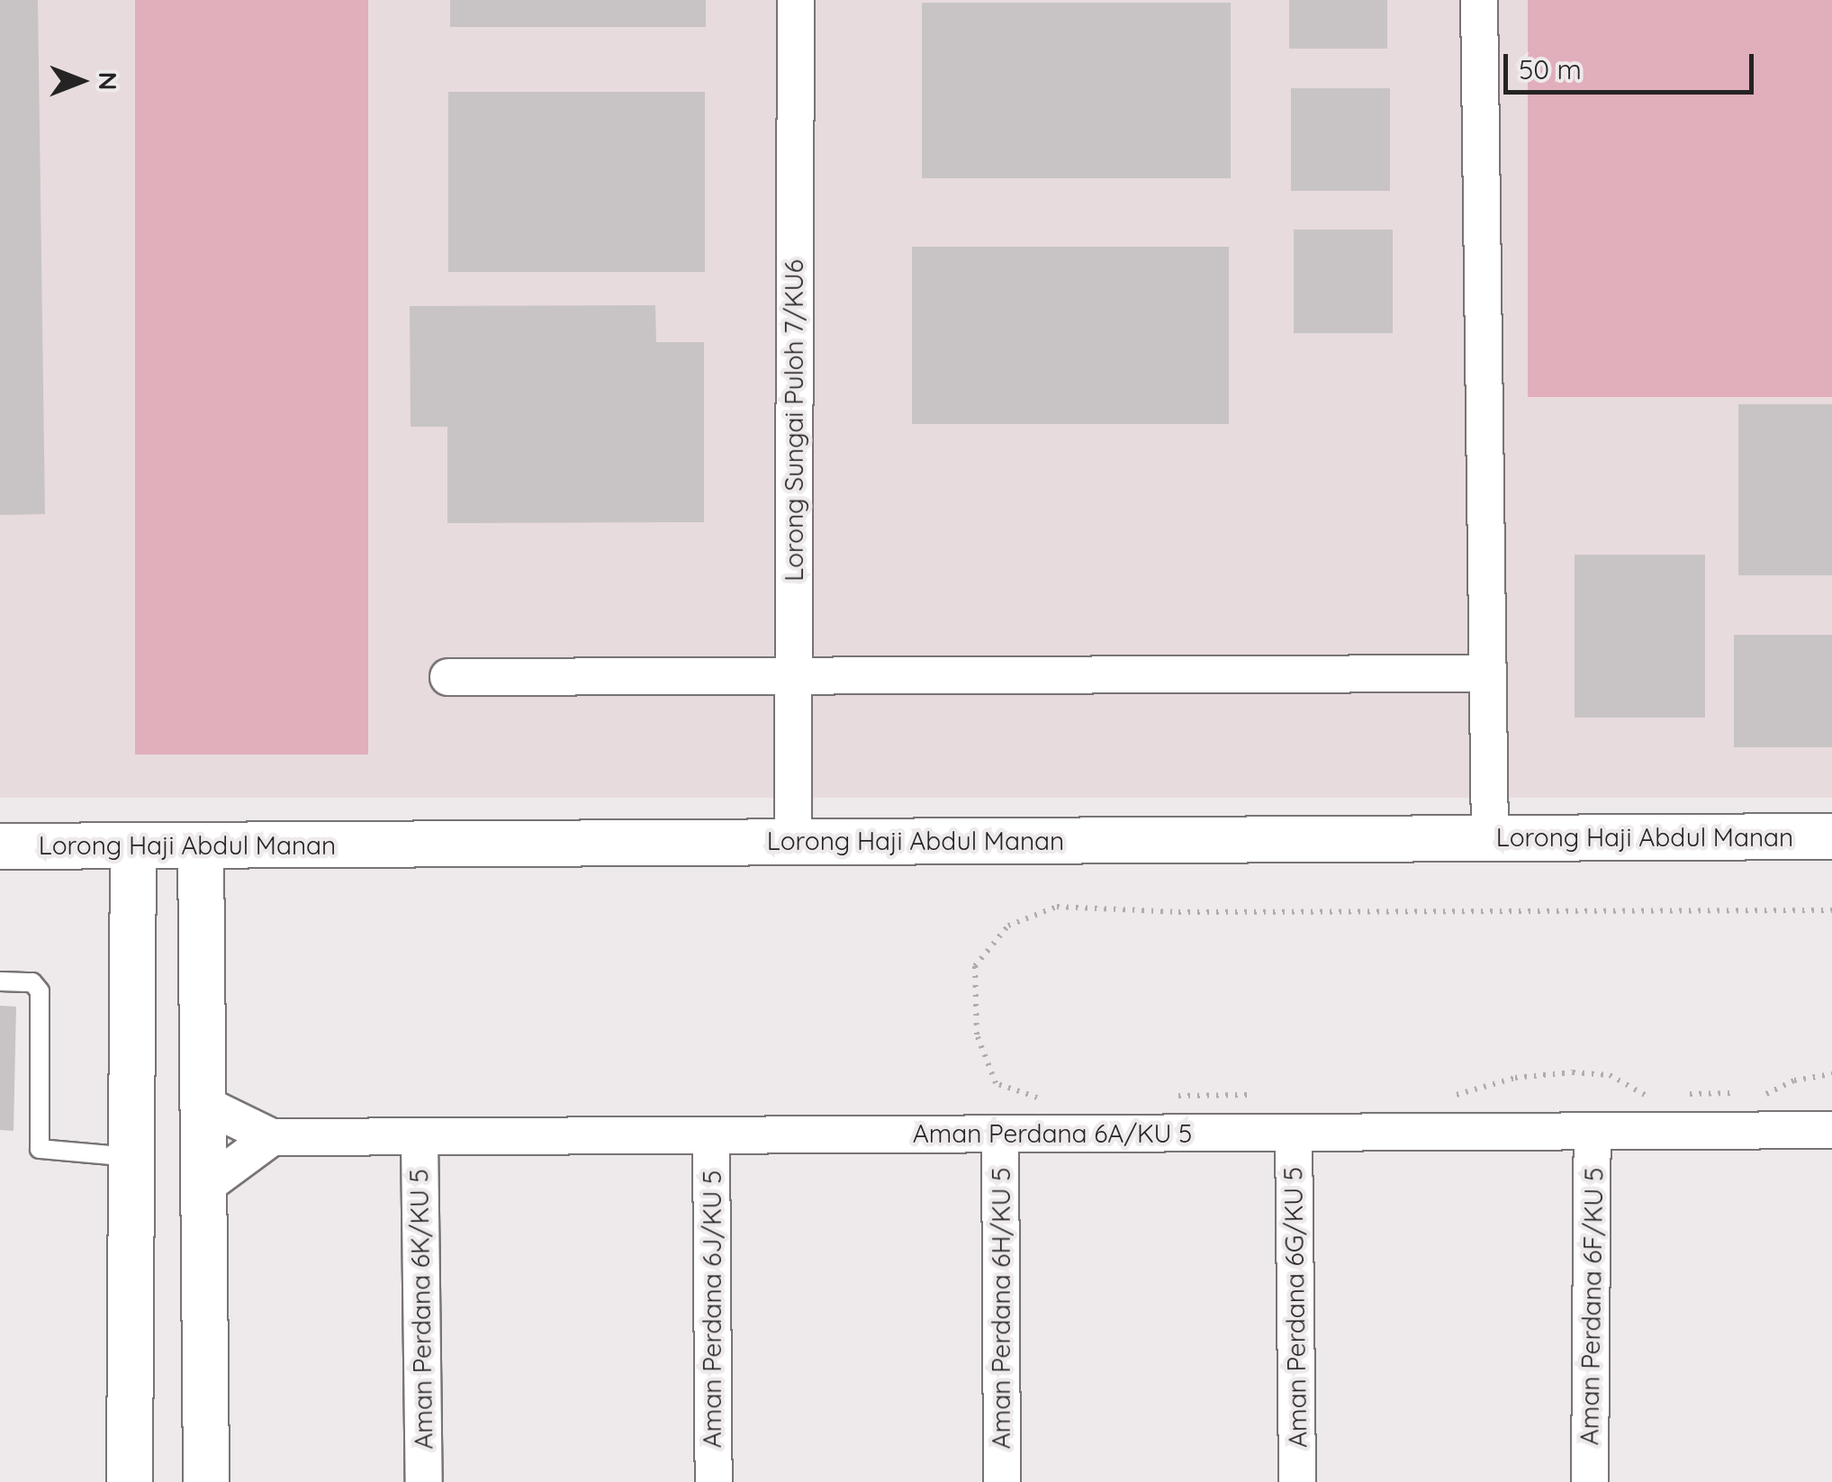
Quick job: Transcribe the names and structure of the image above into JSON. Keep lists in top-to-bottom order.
{
  "streets": {
    "street": [
      "Lorong Sungai Puloh 7/KU6",
      "Lorong Haji Abdul Manan",
      "Aman Perdana 6A/KU 5",
      "Aman Perdana 6F/KU 5",
      "Aman Perdana 6G/KU 5",
      "Aman Perdana 6H/KU 5",
      "Aman Perdana 6K/KU 5",
      "Aman Perdana 6J/KU 5"
    ]
  },
  "crossings": [
    ["Lorong Sungai Puloh 7/KU6", "Lorong Haji Abdul Manan"],
    ["Aman Perdana 6A/KU 5", "Aman Perdana 6F/KU 5"],
    ["Aman Perdana 6A/KU 5", "Aman Perdana 6G/KU 5"],
    ["Aman Perdana 6A/KU 5", "Aman Perdana 6H/KU 5"],
    ["Aman Perdana 6A/KU 5", "Aman Perdana 6K/KU 5"],
    ["Aman Perdana 6A/KU 5", "Aman Perdana 6J/KU 5"]
  ],
  "scale_bar": "50 m",
  "north": "right"
}
